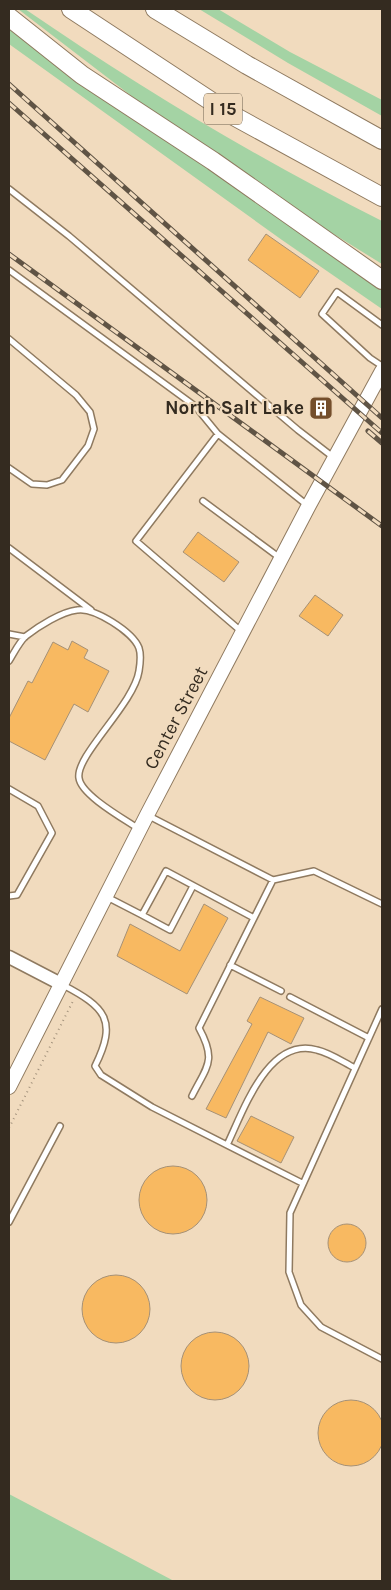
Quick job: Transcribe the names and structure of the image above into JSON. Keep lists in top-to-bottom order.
{
  "streets": {
    "highway": ["I 15"],
    "main road": ["Center Street"]
  },
  "places": {
    "building": ["North Salt Lake"]
  }
}
